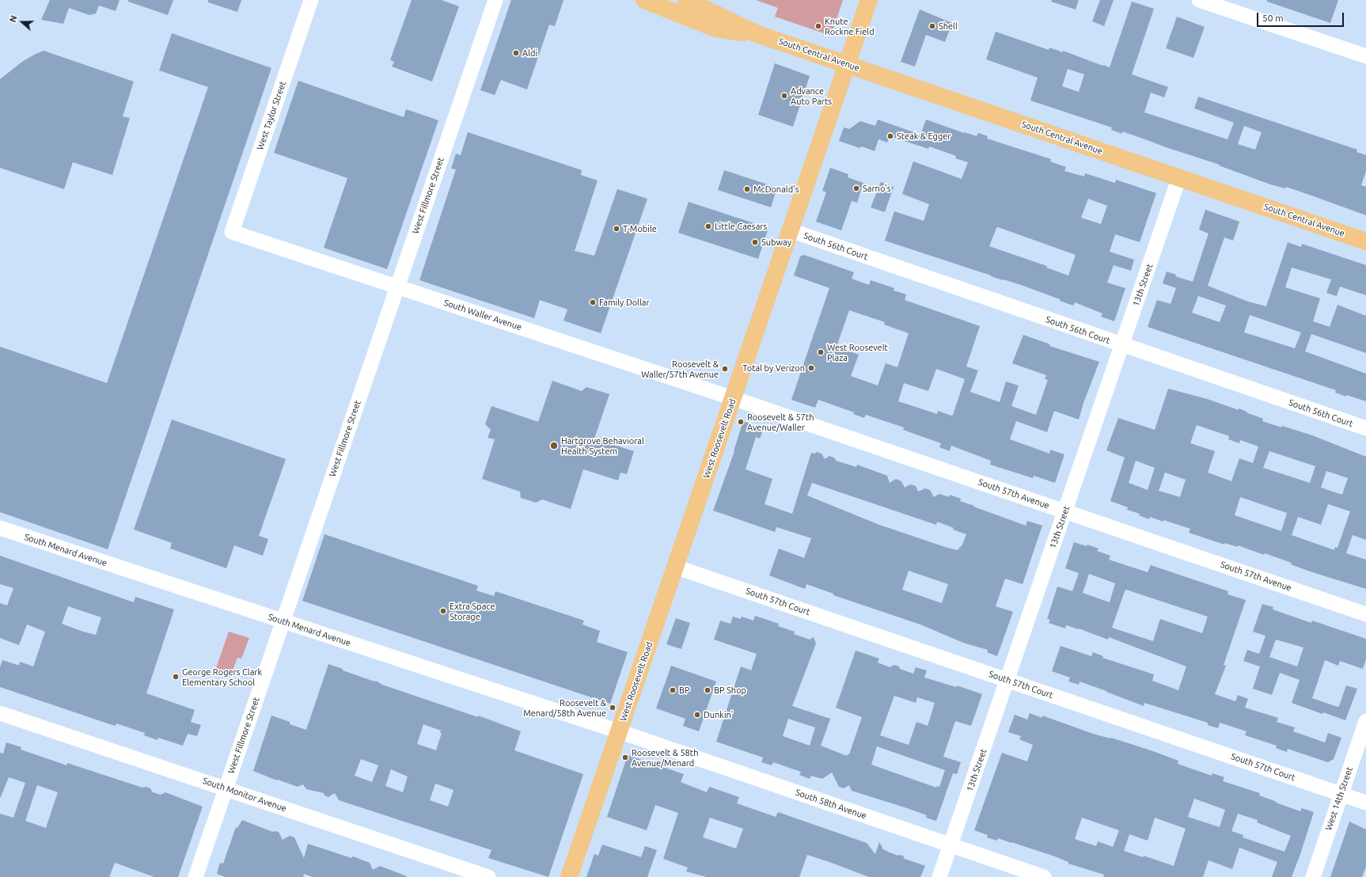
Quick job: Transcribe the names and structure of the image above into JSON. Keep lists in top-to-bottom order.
{
  "streets": {
    "main road": ["South Central Avenue", "West Roosevelt Road"],
    "street": [
      "West Taylor Street",
      "West Fillmore Street",
      "South 56th Court",
      "13th Street",
      "South Waller Avenue",
      "South 57th Avenue",
      "South Menard Avenue",
      "South 57th Court",
      "South Monitor Avenue",
      "West 14th Street",
      "South 58th Avenue"
    ]
  },
  "crossings": [
    ["South Central Avenue", "13th Street"],
    ["South Central Avenue", "West Roosevelt Road"],
    ["West Taylor Street", "South Waller Avenue"],
    ["West Fillmore Street", "South Waller Avenue"],
    ["West Fillmore Street", "South Menard Avenue"],
    ["West Fillmore Street", "South Monitor Avenue"],
    ["South 56th Court", "13th Street"],
    ["South 56th Court", "West Roosevelt Road"],
    ["13th Street", "South 57th Avenue"],
    ["13th Street", "South 57th Court"],
    ["13th Street", "South 58th Avenue"],
    ["South Waller Avenue", "West Roosevelt Road"],
    ["South Waller Avenue", "South 57th Avenue"],
    ["West Roosevelt Road", "South 57th Avenue"],
    ["West Roosevelt Road", "South Menard Avenue"],
    ["West Roosevelt Road", "South 57th Court"],
    ["West Roosevelt Road", "South 58th Avenue"],
    ["South Menard Avenue", "South 58th Avenue"],
    ["South 57th Court", "West 14th Street"]
  ],
  "places": [
    "Knute Rockne Field",
    "Shell",
    "Aldi",
    "Advance Auto Parts",
    "Steak & Egger",
    "Sarno's",
    "McDonald's",
    "Little Caesars",
    "T-Mobile",
    "Subway",
    "Family Dollar",
    "West Roosevelt Plaza",
    "Total by Verizon",
    "Roosevelt & Waller/57th Avenue",
    "Roosevelt & 57th Avenue/Waller",
    "Hartgrove Behavioral Health System",
    "Extra Space Storage",
    "George Rogers Clark Elementary School",
    "BP",
    "BP Shop",
    "Roosevelt & Menard/58th Avenue",
    "Dunkin'",
    "Roosevelt & 58th Avenue/Menard"
  ],
  "scale_bar": "50 m",
  "north": "left"
}
